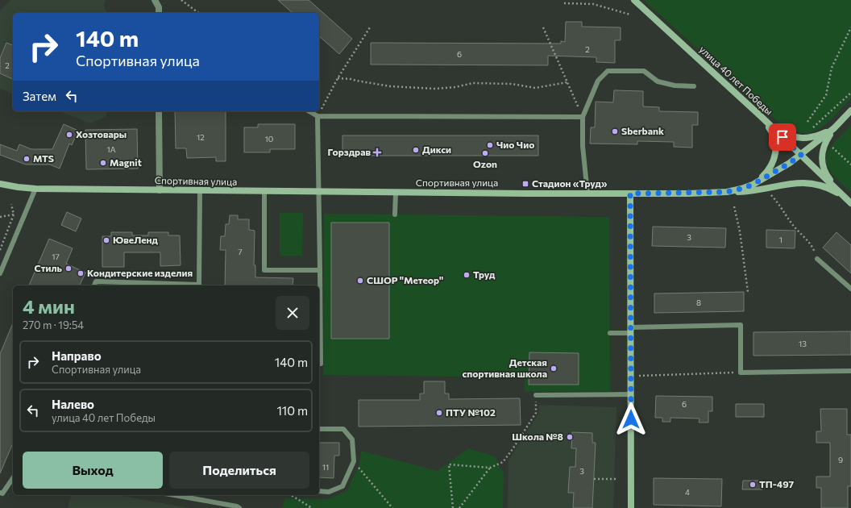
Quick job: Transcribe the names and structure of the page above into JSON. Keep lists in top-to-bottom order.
{
  "streets": {
    "main road": ["улица 40 лет Победы", "Спортивная улица"]
  },
  "crossings": [
    ["улица 40 лет Победы", "Спортивная улица"]
  ],
  "places": {
    "other": [
      "Sberbank",
      "Хозтовары",
      "Чио Чио",
      "Дикси",
      "Ozon",
      "MTS",
      "Magnit",
      "ЮвеЛенд",
      "Стиль",
      "Кондитерские изделия",
      "Труд",
      "СШОР \"Метеор\"",
      "Детская спортивная школа",
      "ПТУ №102",
      "Школа №8",
      "ТП-497"
    ],
    "health": ["Горздрав"],
    "transit": ["Стадион «Труд»"]
  },
  "house_numbers": [
    "2",
    "6",
    "2",
    "12",
    "10",
    "1А",
    "3",
    "1",
    "7",
    "17",
    "8",
    "13",
    "6",
    "9",
    "11",
    "3",
    "4"
  ],
  "page": {
    "turn": ["140 m", "Спортивная улица"],
    "then": "Затем",
    "heading": ["4 мин", "270 m · 19:54"],
    "list": [
      {
        "name": "Направо",
        "note": "Спортивная улица",
        "value": "140 m"
      },
      {
        "name": "Налево",
        "note": "улица 40 лет Победы",
        "value": "110 m"
      }
    ],
    "buttons": ["Выход", "Поделиться"]
  }
}
